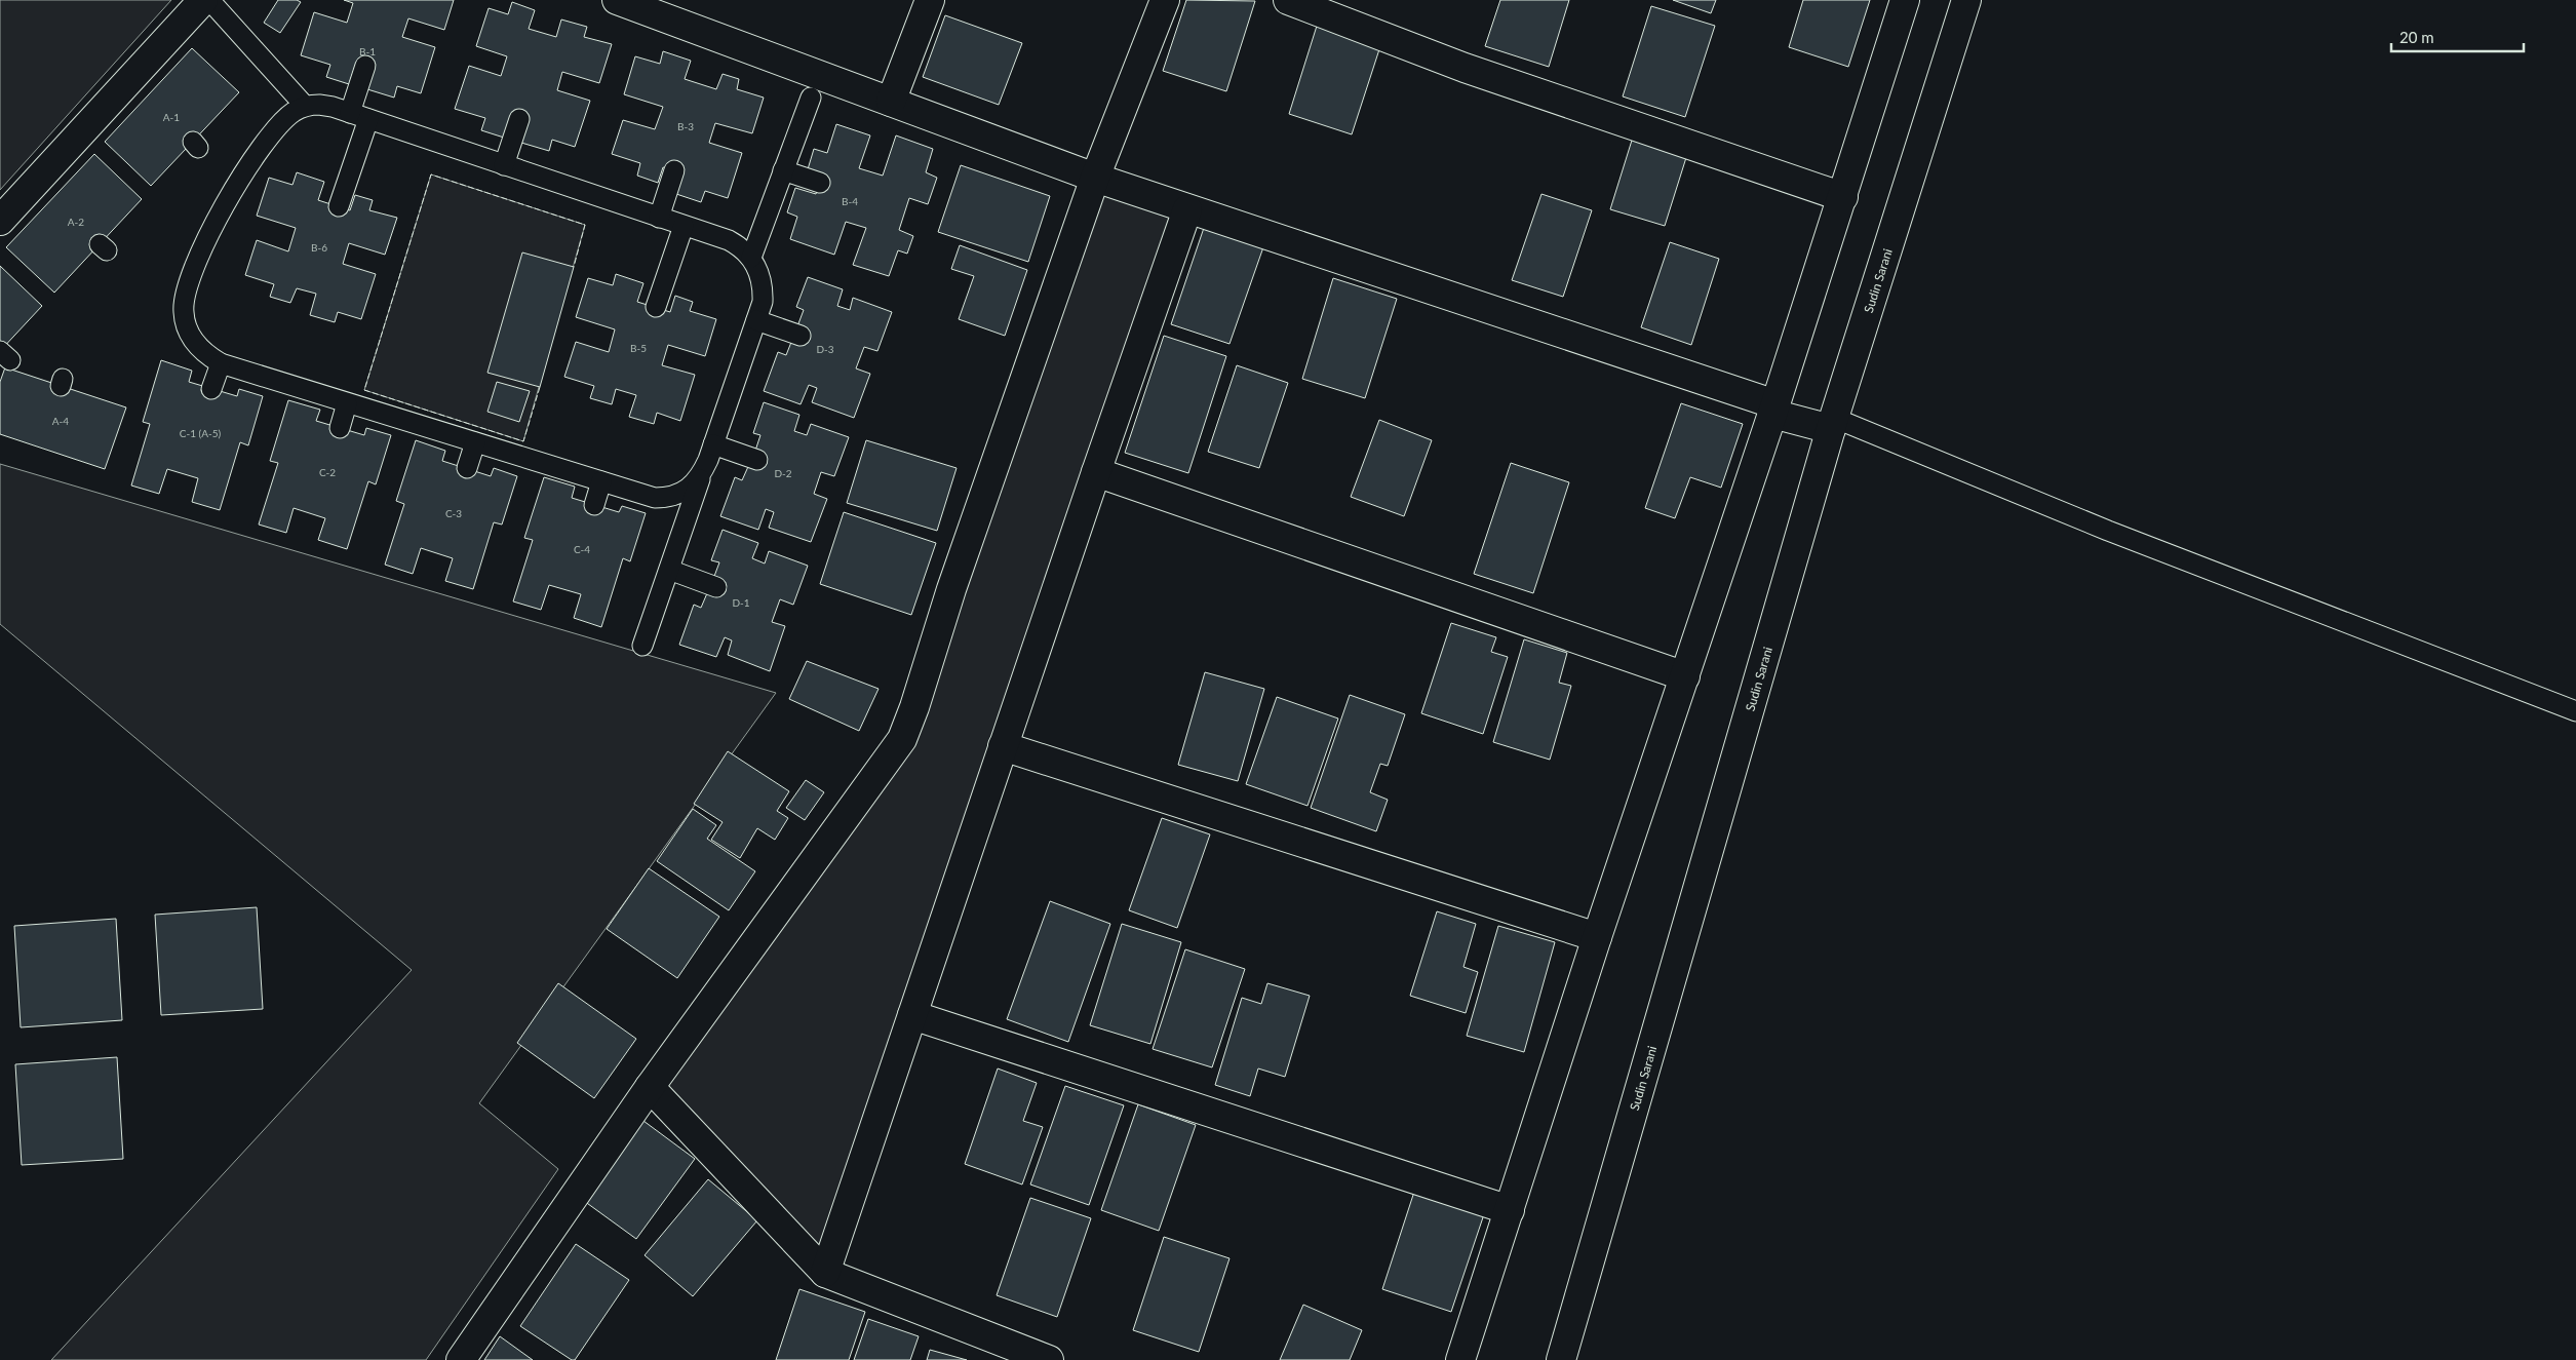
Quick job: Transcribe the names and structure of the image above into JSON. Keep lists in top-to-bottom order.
{
  "streets": {
    "street": ["Sudin Sarani"]
  },
  "house_numbers": [
    "B-1",
    "A-1",
    "B-3",
    "B-4",
    "A-2",
    "B-6",
    "B-5",
    "D-3",
    "A-4",
    "C-1 (A-5)",
    "C-2",
    "D-2",
    "C-3",
    "C-4",
    "D-1"
  ],
  "scale_bar": "20 m"
}
